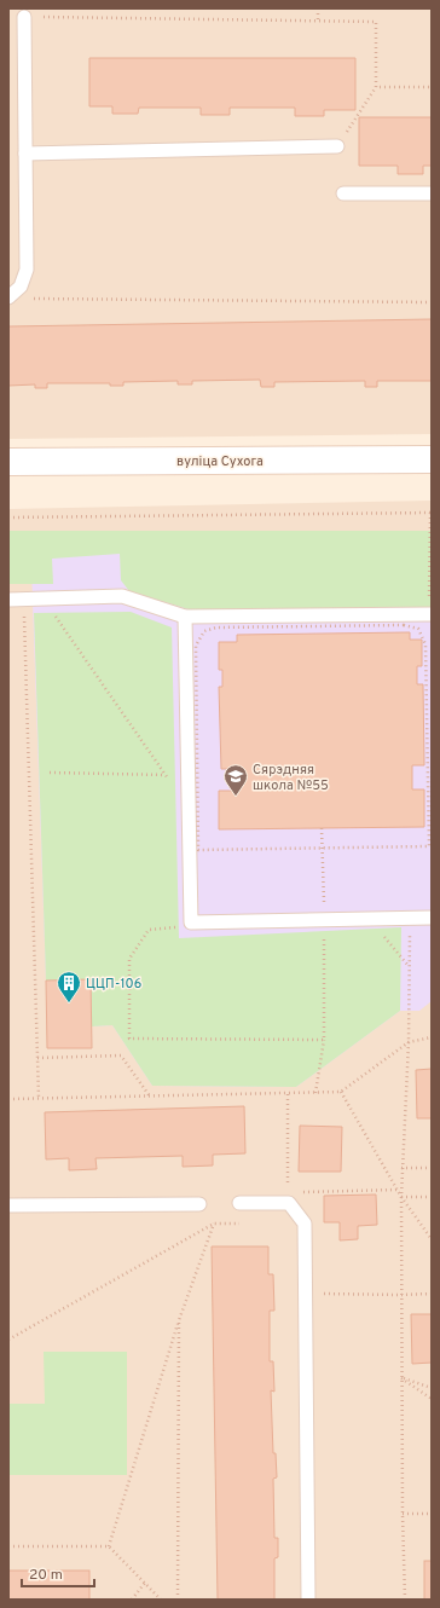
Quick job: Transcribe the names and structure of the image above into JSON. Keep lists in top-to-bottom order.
{
  "streets": {
    "street": ["вуліца Сухога"]
  },
  "places": {
    "school or university": ["Сярэдняя школа №55"],
    "building": ["ЦЦП-106"]
  },
  "scale_bar": "20 m"
}
